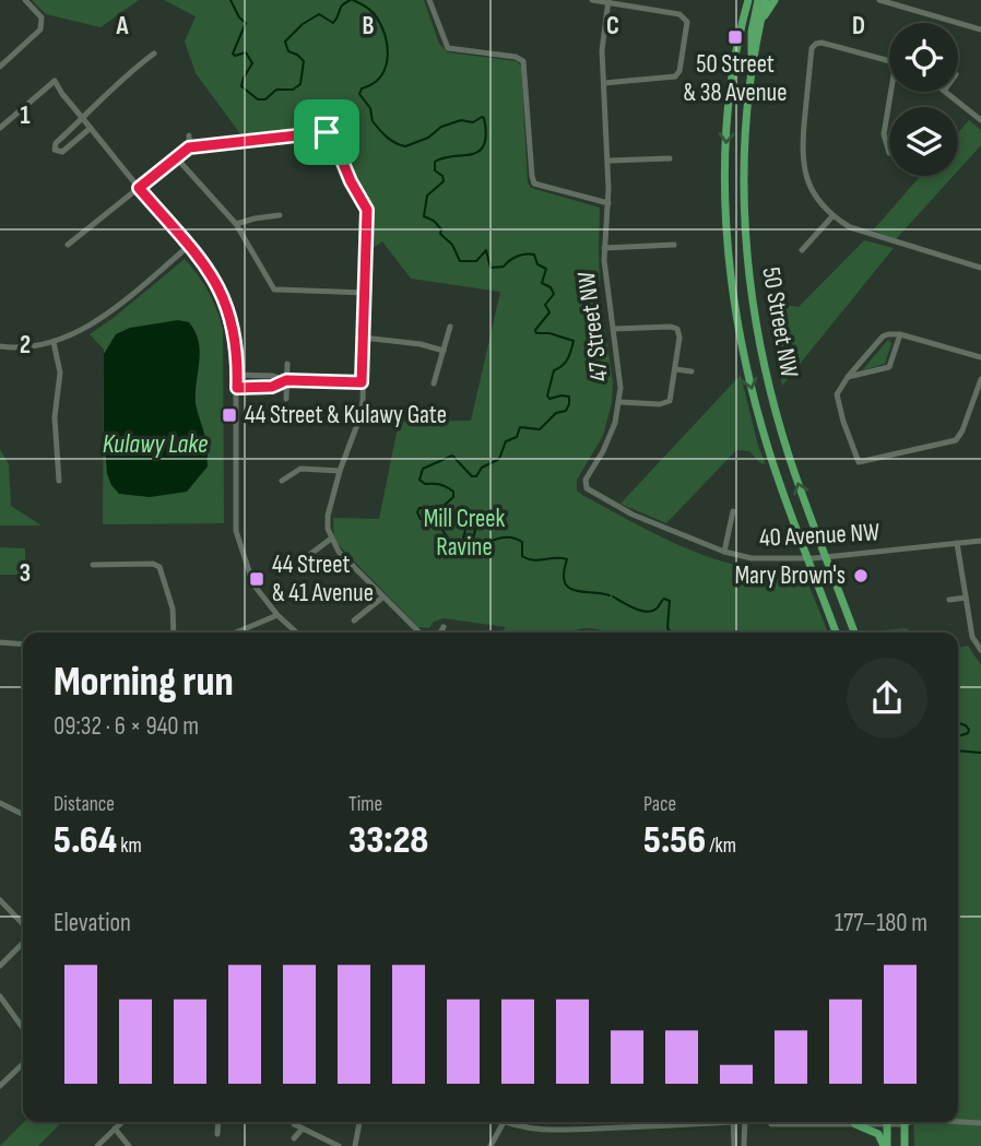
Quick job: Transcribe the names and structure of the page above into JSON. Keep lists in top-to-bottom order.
{
  "streets": {
    "main road": ["50 Street NW"],
    "street": ["47 Street NW", "40 Avenue NW"]
  },
  "crossings": [
    ["50 Street NW", "40 Avenue NW"],
    ["47 Street NW", "40 Avenue NW"]
  ],
  "water": ["Kulawy Lake"],
  "parks": ["Mill Creek Ravine"],
  "places": {
    "transit": ["50 Street & 38 Avenue", "44 Street & Kulawy Gate", "44 Street & 41 Avenue"],
    "other": ["Mary Brown's"]
  },
  "page": {
    "heading": ["Morning run", "09:32 · 6 × 940 m"],
    "stats": [
      ["Distance", "5.64 km"],
      ["Time", "33:28"],
      ["Pace", "5:56 /km"]
    ],
    "chart": ["Elevation", "177–180 m"]
  },
  "grid": {
    "columns": [
      "A",
      "B",
      "C",
      "D"
    ],
    "rows": ["1", "2", "3"]
  }
}
